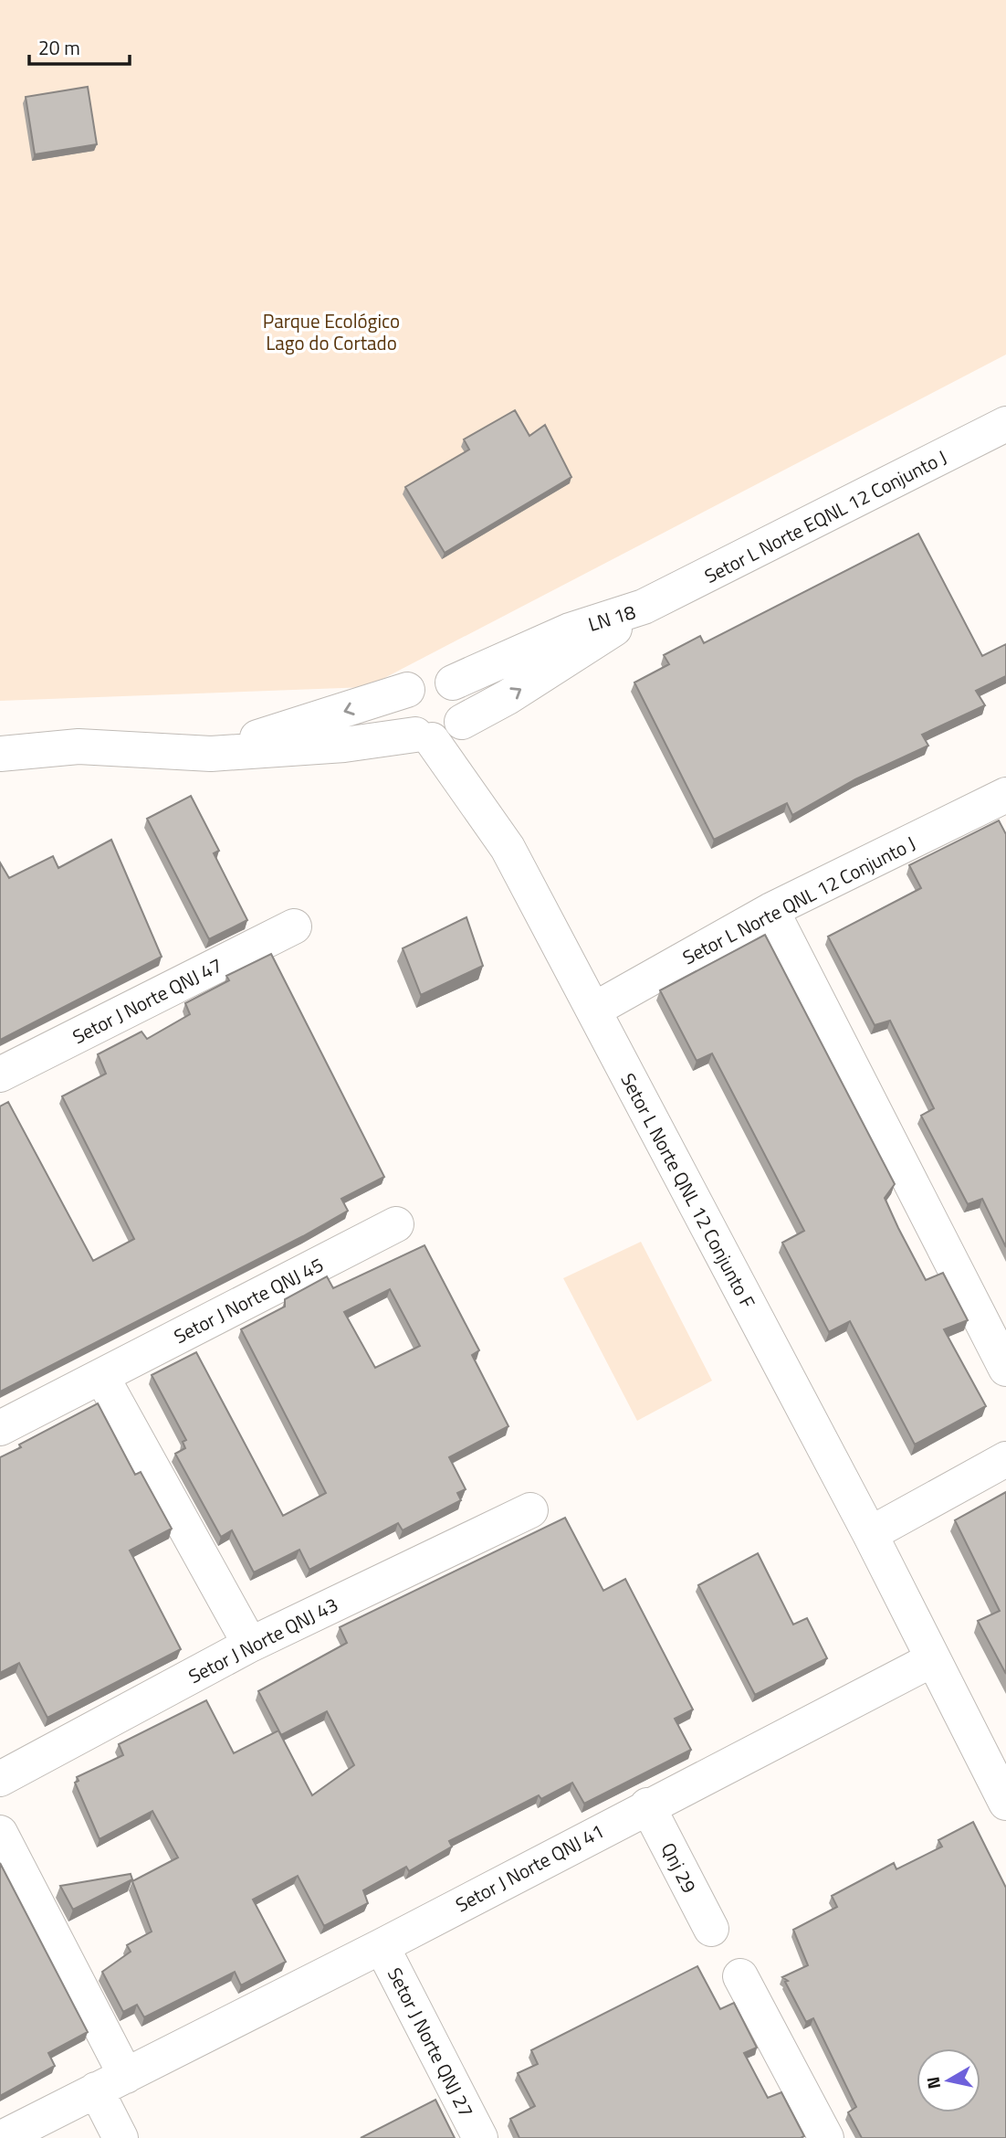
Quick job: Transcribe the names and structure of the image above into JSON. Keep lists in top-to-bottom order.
{
  "streets": {
    "street": [
      "Setor L Norte EQNL 12 Conjunto J",
      "LN 18",
      "Setor L Norte QNL 12 Conjunto J",
      "Setor J Norte QNJ 47",
      "Setor L Norte QNL 12 Conjunto F",
      "Setor J Norte QNJ 45",
      "Setor J Norte QNJ 43",
      "Setor J Norte QNJ 41",
      "Qnj 29",
      "Setor J Norte QNJ 27"
    ]
  },
  "crossings": [
    ["Setor L Norte EQNL 12 Conjunto J", "LN 18"],
    ["LN 18", "Setor L Norte QNL 12 Conjunto F"],
    ["Setor L Norte QNL 12 Conjunto J", "Setor L Norte QNL 12 Conjunto F"],
    ["Setor L Norte QNL 12 Conjunto F", "Setor J Norte QNJ 41"],
    ["Setor J Norte QNJ 41", "Qnj 29"],
    ["Setor J Norte QNJ 41", "Setor J Norte QNJ 27"]
  ],
  "parks": ["Parque Ecológico Lago do Cortado"],
  "scale_bar": "20 m",
  "north": "left"
}
